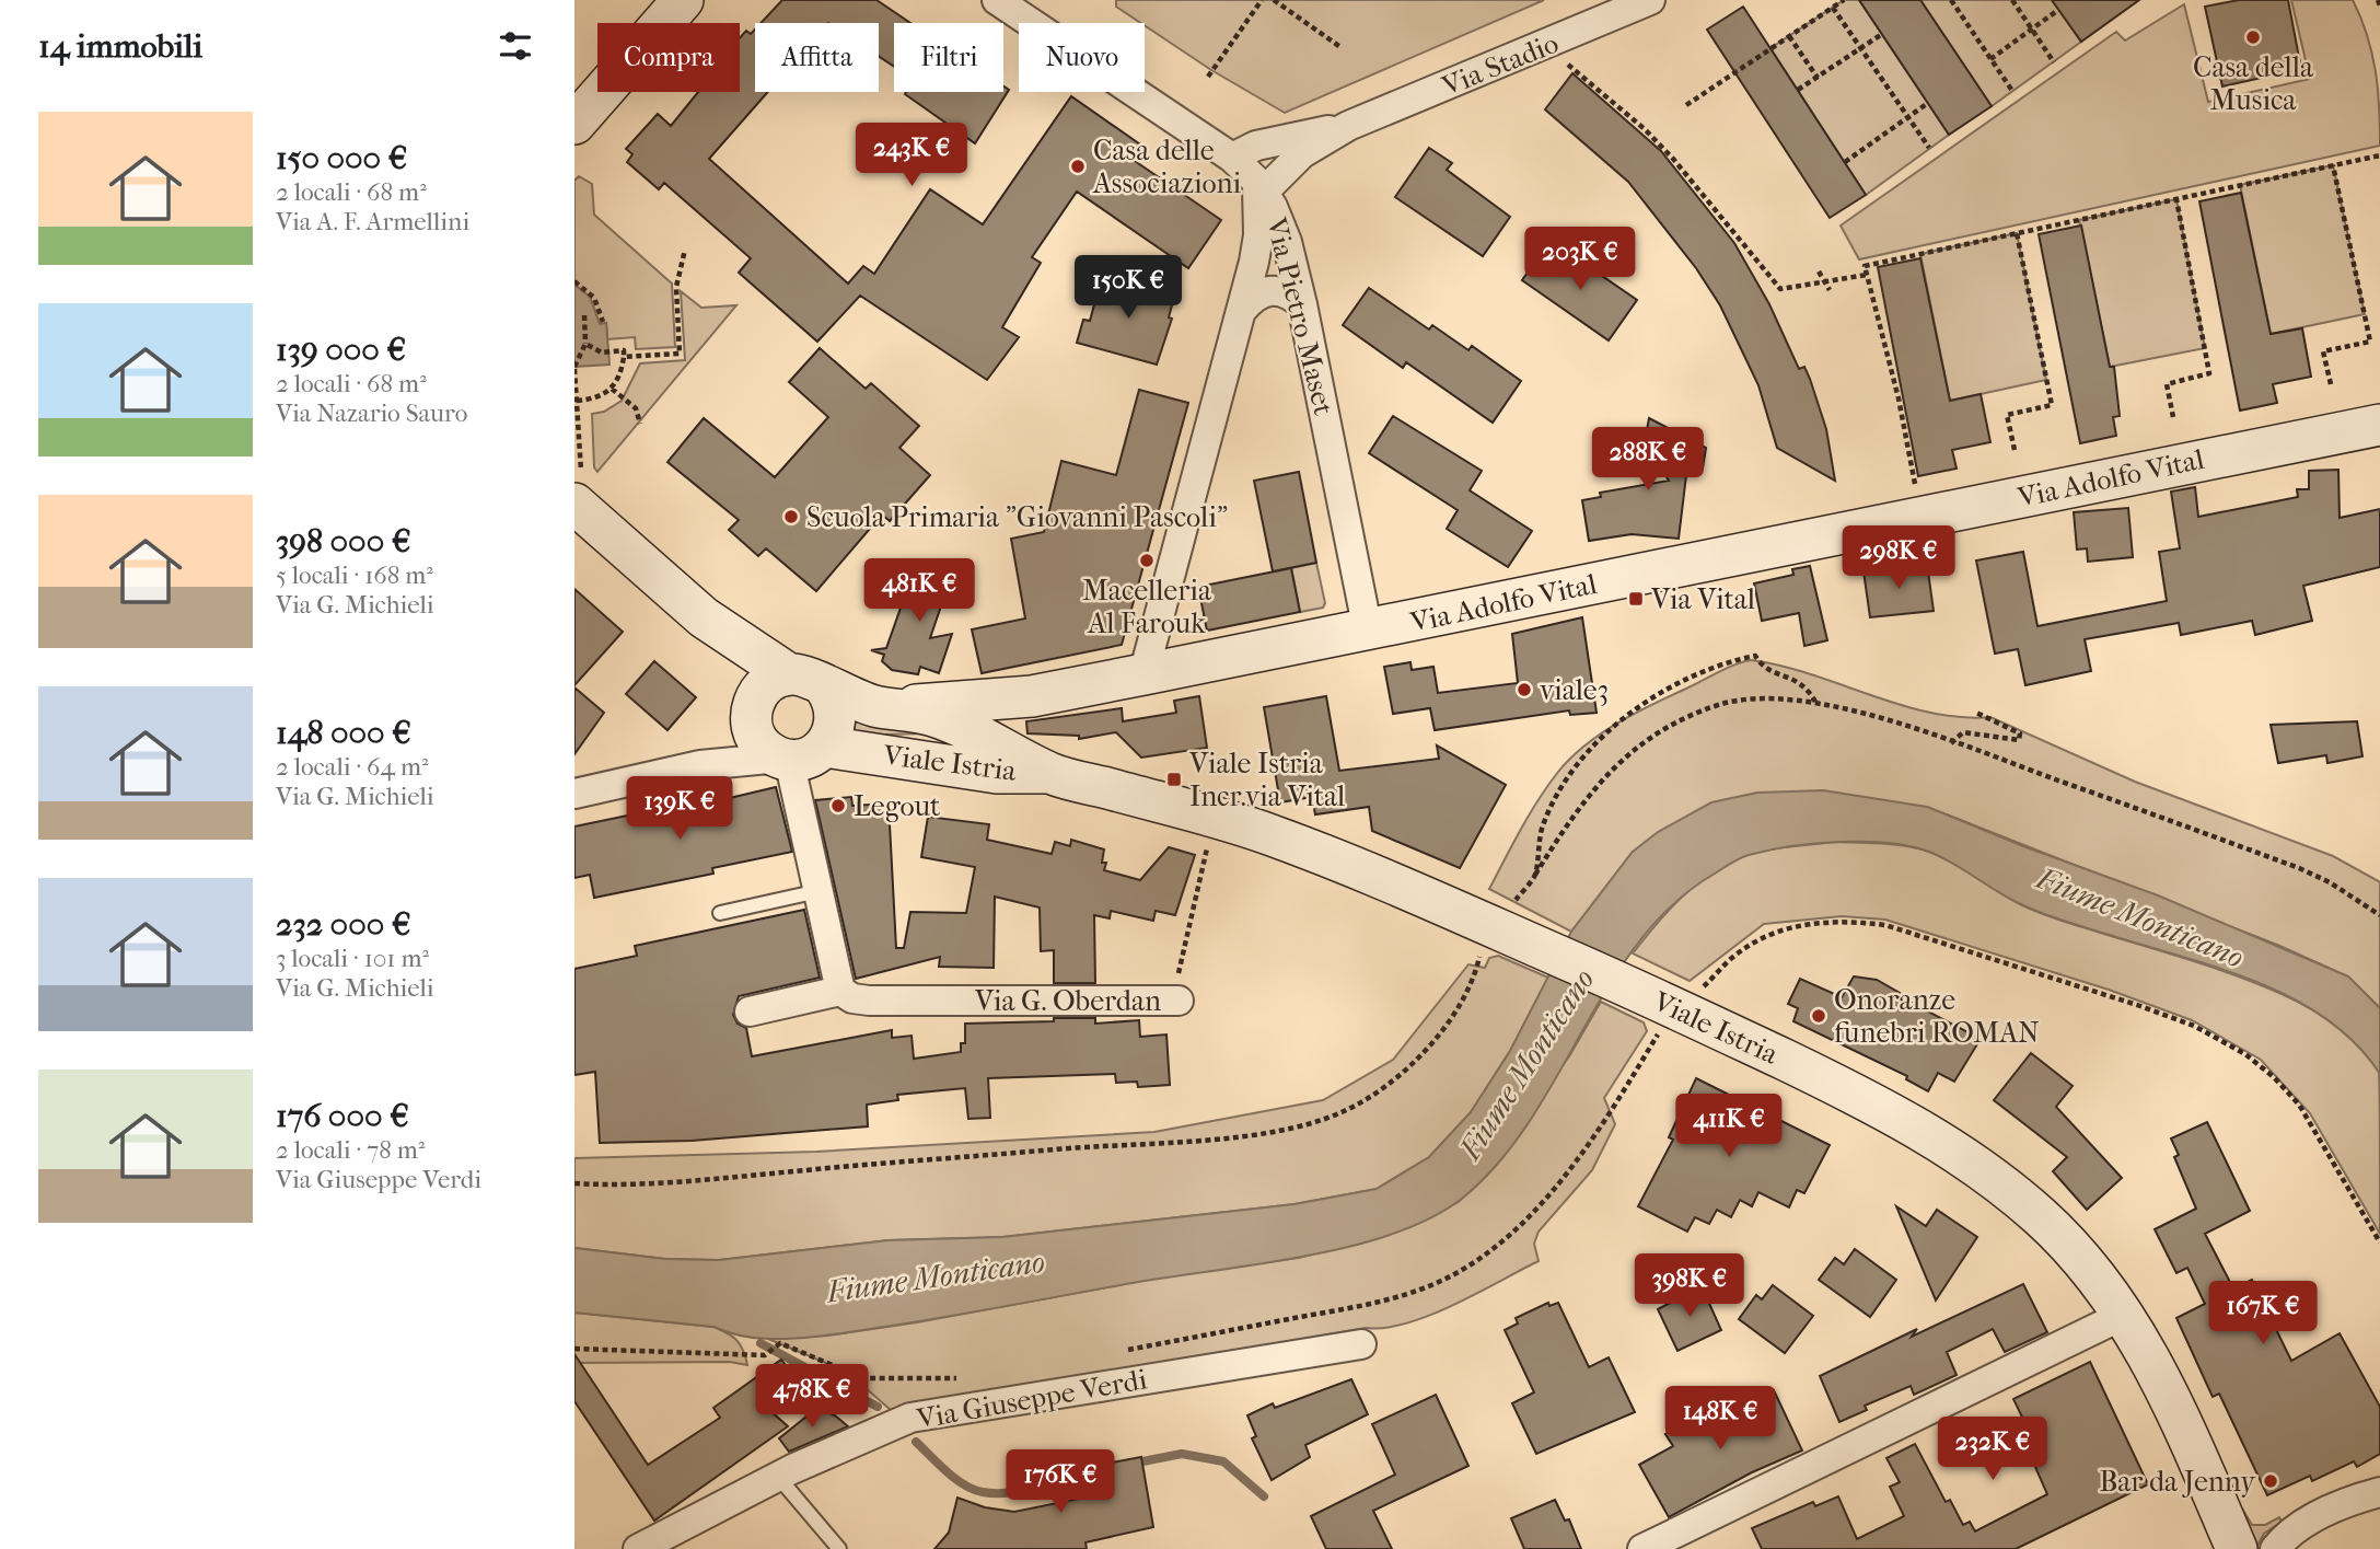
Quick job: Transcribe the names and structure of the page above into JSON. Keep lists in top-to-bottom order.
{
  "streets": {
    "street": [
      "Via Stadio",
      "Via Pietro Maset",
      "Via Adolfo Vital",
      "Viale Istria",
      "Via G. Oberdan",
      "Via Giuseppe Verdi"
    ]
  },
  "crossings": [
    ["Via Stadio", "Via Pietro Maset"],
    ["Via Pietro Maset", "Via Adolfo Vital"],
    ["Via Adolfo Vital", "Viale Istria"]
  ],
  "water": ["Fiume Monticano"],
  "places": {
    "other": [
      "Casa della Musica",
      "Casa delle Associazioni",
      "Scuola Primaria \"Giovanni Pascoli\"",
      "Macelleria Al Farouk",
      "viale3",
      "Legout",
      "Onoranze funebri ROMAN",
      "Bar da Jenny"
    ],
    "transit": ["Via Vital", "Viale Istria Incr.via Vital"]
  },
  "page": {
    "heading": "14 immobili",
    "chip": [
      "Compra",
      "Affitta",
      "Filtri",
      "Nuovo"
    ],
    "list": [
      {
        "name": "150 000 €",
        "note": "2 locali · 68 m² · Via A. F. Armellini"
      },
      {
        "name": "139 000 €",
        "note": "2 locali · 68 m² · Via Nazario Sauro"
      },
      {
        "name": "398 000 €",
        "note": "5 locali · 168 m² · Via G. Michieli"
      },
      {
        "name": "148 000 €",
        "note": "2 locali · 64 m² · Via G. Michieli"
      },
      {
        "name": "232 000 €",
        "note": "3 locali · 101 m² · Via G. Michieli"
      },
      {
        "name": "176 000 €",
        "note": "2 locali · 78 m² · Via Giuseppe Verdi"
      }
    ],
    "price": [
      "243K €",
      "203K €",
      "150K €",
      "288K €",
      "298K €",
      "481K €",
      "139K €",
      "411K €",
      "398K €",
      "167K €",
      "478K €",
      "148K €",
      "232K €",
      "176K €"
    ]
  }
}
